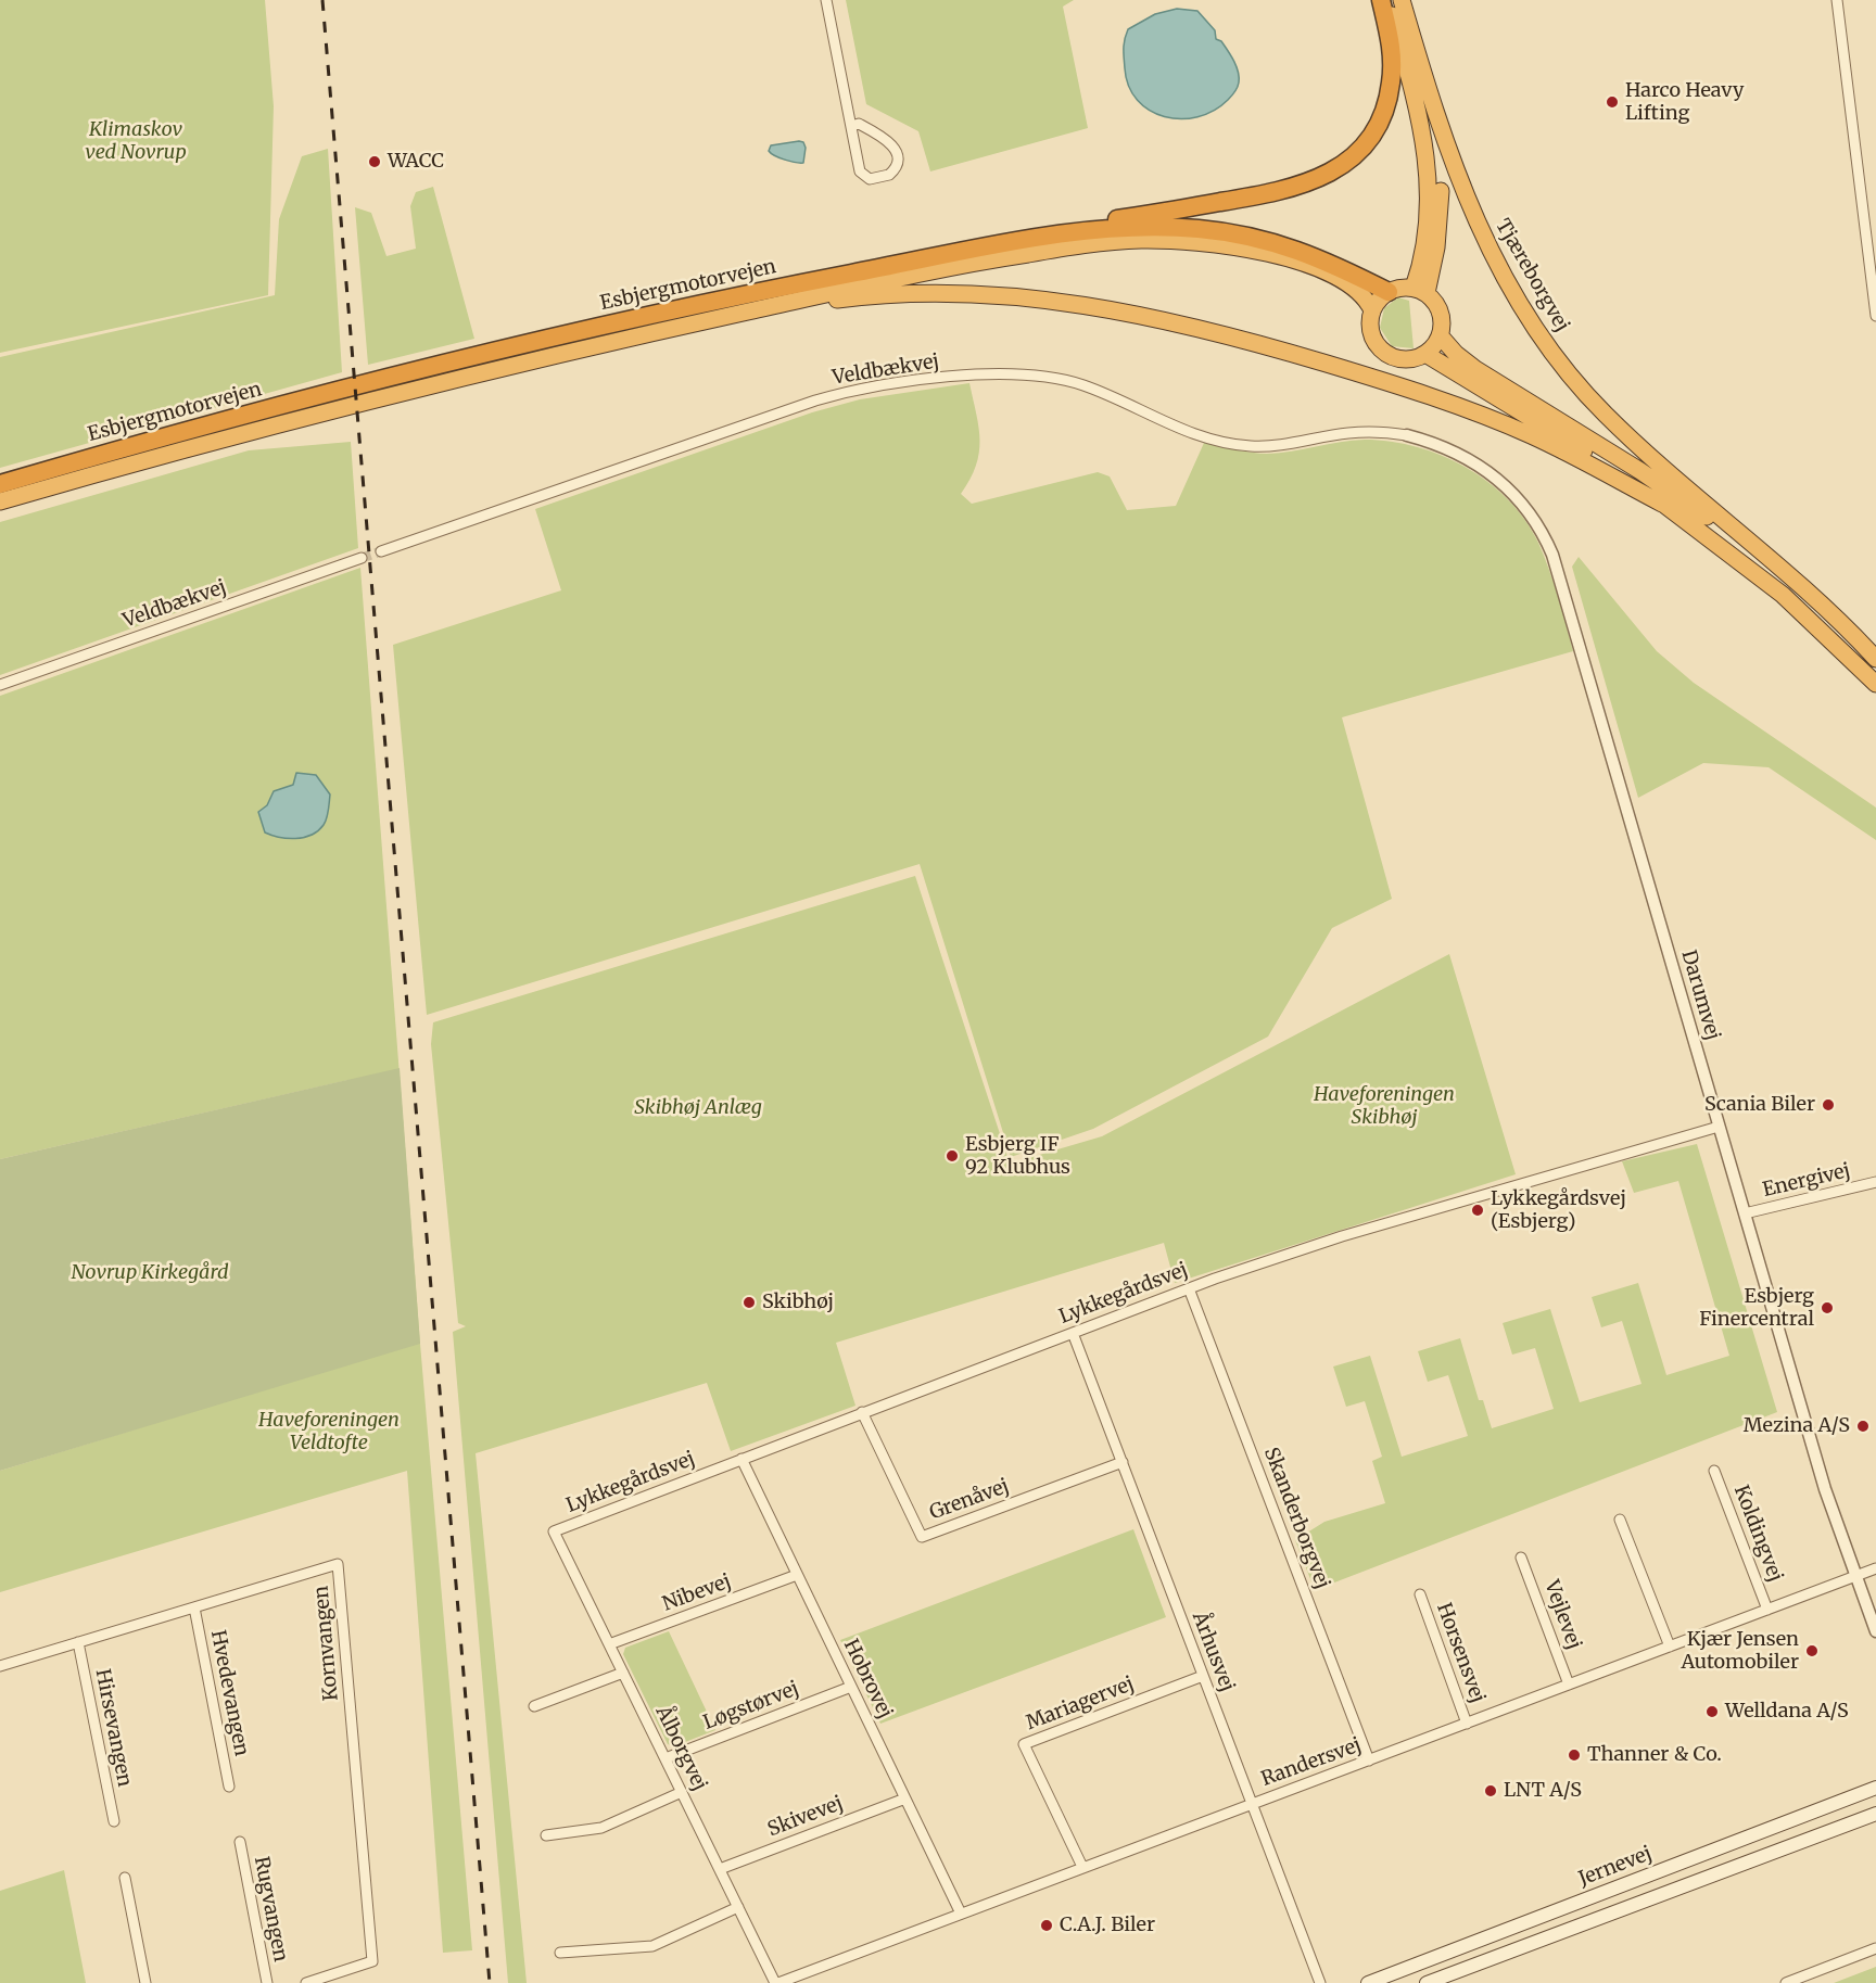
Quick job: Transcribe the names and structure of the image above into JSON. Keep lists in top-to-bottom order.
{
  "streets": {
    "highway": ["Tjæreborgvej", "Esbjergmotorvejen"],
    "main road": ["Jernevej"],
    "street": [
      "Veldbækvej",
      "Darumvej",
      "Energivej",
      "Lykkegårdsvej",
      "Grenåvej",
      "Skanderborgvej",
      "Koldingvej",
      "Nibevej",
      "Vejlevej",
      "Kornvangen",
      "Århusvej",
      "Horsensvej",
      "Hobrovej",
      "Hvedevangen",
      "Mariagervej",
      "Løgstørvej",
      "Hirsevangen",
      "Ålborgvej",
      "Randersvej",
      "Skivevej",
      "Rugvangen"
    ]
  },
  "crossings": [
    ["Tjæreborgvej", "Esbjergmotorvejen"],
    ["Veldbækvej", "Darumvej"],
    ["Darumvej", "Energivej"],
    ["Darumvej", "Lykkegårdsvej"],
    ["Darumvej", "Randersvej"],
    ["Lykkegårdsvej", "Grenåvej"],
    ["Lykkegårdsvej", "Skanderborgvej"],
    ["Lykkegårdsvej", "Århusvej"],
    ["Lykkegårdsvej", "Hobrovej"],
    ["Lykkegårdsvej", "Ålborgvej"],
    ["Grenåvej", "Århusvej"],
    ["Skanderborgvej", "Randersvej"],
    ["Koldingvej", "Randersvej"],
    ["Nibevej", "Hobrovej"],
    ["Nibevej", "Ålborgvej"],
    ["Vejlevej", "Randersvej"],
    ["Kornvangen", "Hvedevangen"],
    ["Kornvangen", "Hirsevangen"],
    ["Århusvej", "Mariagervej"],
    ["Århusvej", "Randersvej"],
    ["Horsensvej", "Randersvej"],
    ["Hobrovej", "Løgstørvej"],
    ["Hobrovej", "Randersvej"],
    ["Hobrovej", "Skivevej"],
    ["Mariagervej", "Randersvej"],
    ["Løgstørvej", "Ålborgvej"],
    ["Ålborgvej", "Randersvej"],
    ["Ålborgvej", "Skivevej"]
  ],
  "parks": [
    "Klimaskov ved Novrup",
    "Haveforeningen Skibhøj",
    "Skibhøj Anlæg",
    "Novrup Kirkegård",
    "Haveforeningen Veldtofte"
  ],
  "places": [
    "Harco Heavy Lifting",
    "WACC",
    "Scania Biler",
    "Esbjerg IF 92 Klubhus",
    "Lykkegårdsvej (Esbjerg)",
    "Skibhøj",
    "Esbjerg Finercentral",
    "Mezina A/S",
    "Kjær Jensen Automobiler",
    "Welldana A/S",
    "Thanner & Co.",
    "LNT A/S",
    "C.A.J. Biler"
  ]
}
